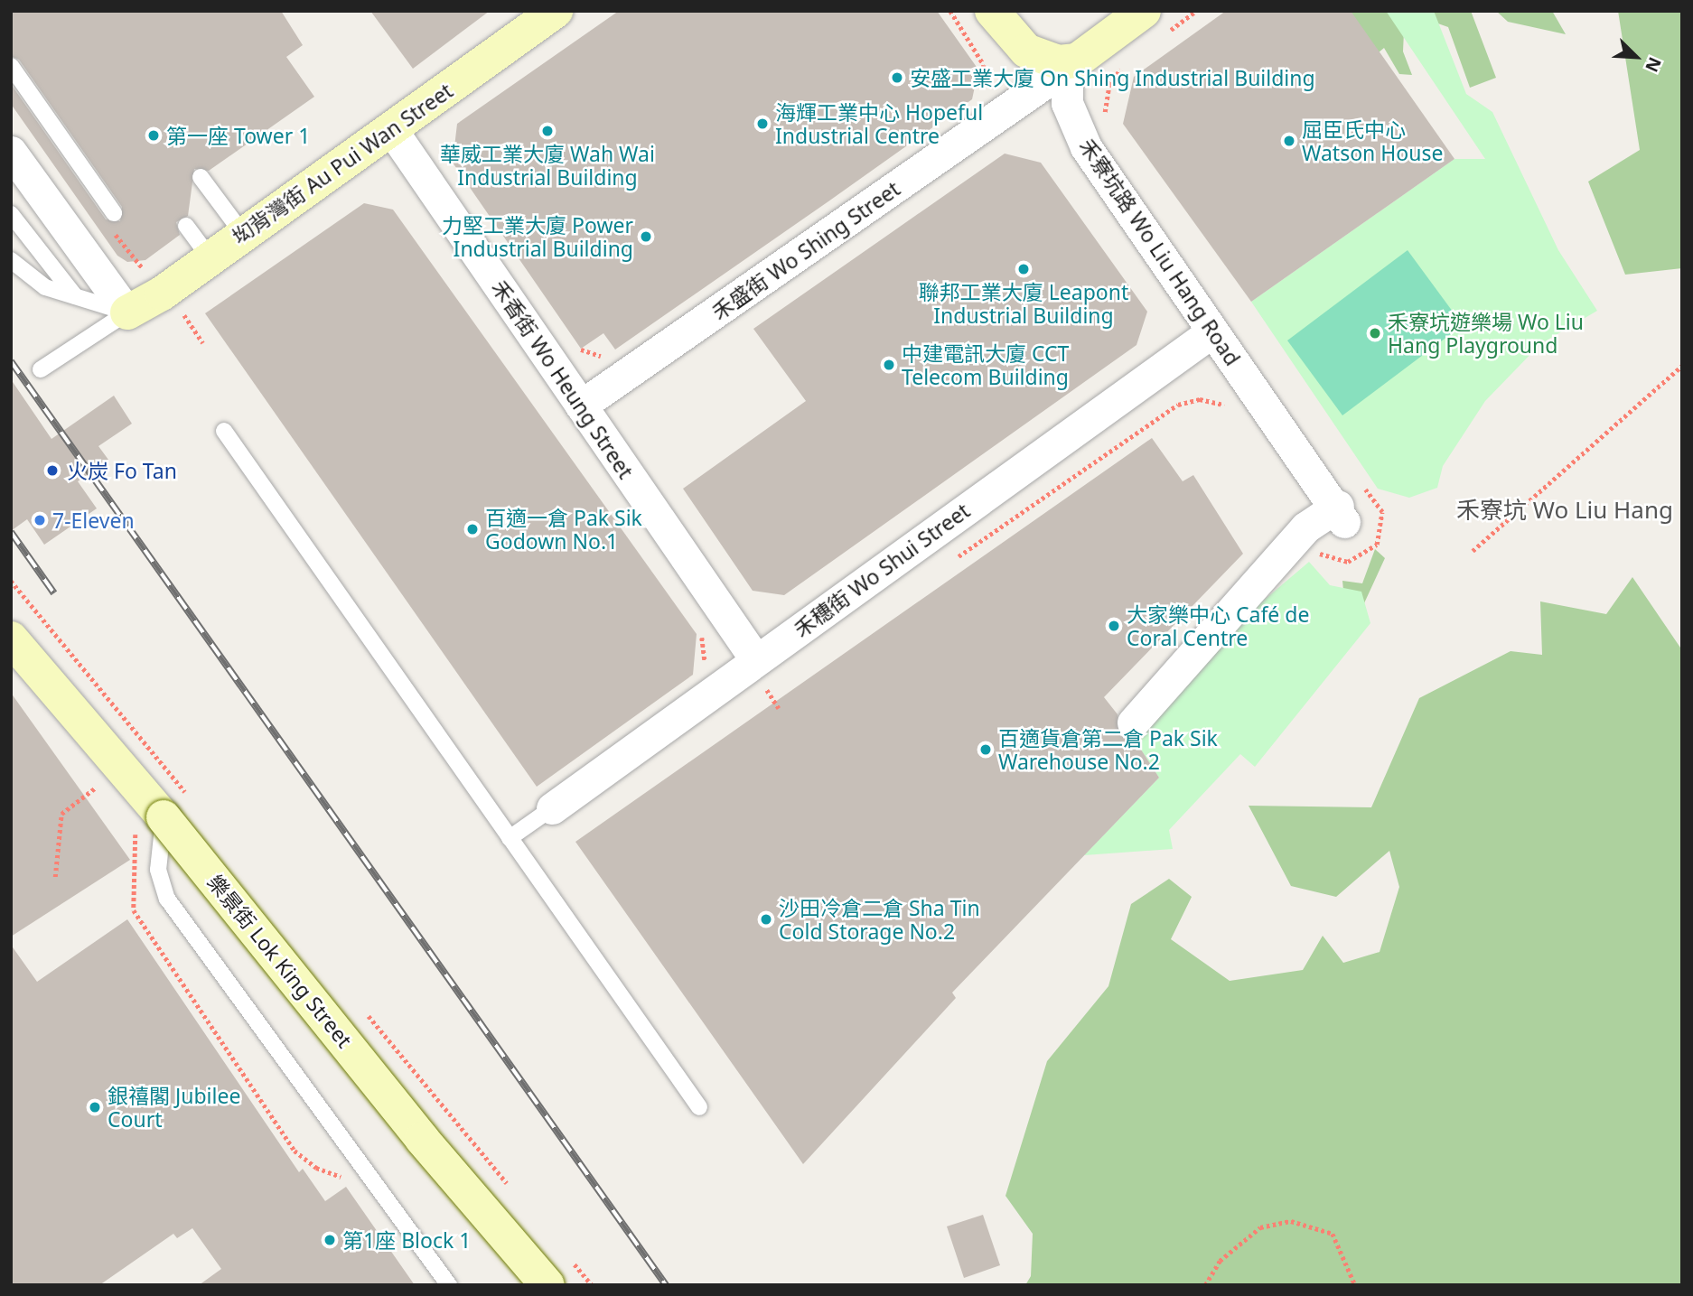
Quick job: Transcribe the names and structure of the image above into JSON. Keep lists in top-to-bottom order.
{
  "streets": {
    "street": [
      "㘭背灣街 Au Pui Wan Street",
      "禾盛街 Wo Shing Street",
      "禾寮坑路 Wo Liu Hang Road",
      "禾香街 Wo Heung Street",
      "禾穗街 Wo Shui Street",
      "樂景街 Lok King Street"
    ]
  },
  "crossings": [
    ["㘭背灣街 Au Pui Wan Street", "禾香街 Wo Heung Street"],
    ["禾盛街 Wo Shing Street", "禾寮坑路 Wo Liu Hang Road"],
    ["禾盛街 Wo Shing Street", "禾香街 Wo Heung Street"],
    ["禾寮坑路 Wo Liu Hang Road", "禾穗街 Wo Shui Street"],
    ["禾香街 Wo Heung Street", "禾穗街 Wo Shui Street"]
  ],
  "districts": ["禾寮坑 Wo Liu Hang"],
  "places": [
    "安盛工業大廈 On Shing Industrial Building",
    "海輝工業中心 Hopeful Industrial Centre",
    "華威工業大廈 Wah Wai Industrial Building",
    "第一座 Tower 1",
    "屈臣氏中心 Watson House",
    "力堅工業大廈 Power Industrial Building",
    "聯邦工業大廈 Leapont Industrial Building",
    "禾寮坑遊樂場 Wo Liu Hang Playground",
    "中建電訊大廈 CCT Telecom Building",
    "火炭 Fo Tan",
    "7-Eleven",
    "百適一倉 Pak Sik Godown No.1",
    "大家樂中心 Café de Coral Centre",
    "百適貨倉第二倉 Pak Sik Warehouse No.2",
    "沙田冷倉二倉 Sha Tin Cold Storage No.2",
    "銀禧閣 Jubilee Court",
    "第1座 Block 1"
  ],
  "north": "bottom right"
}
